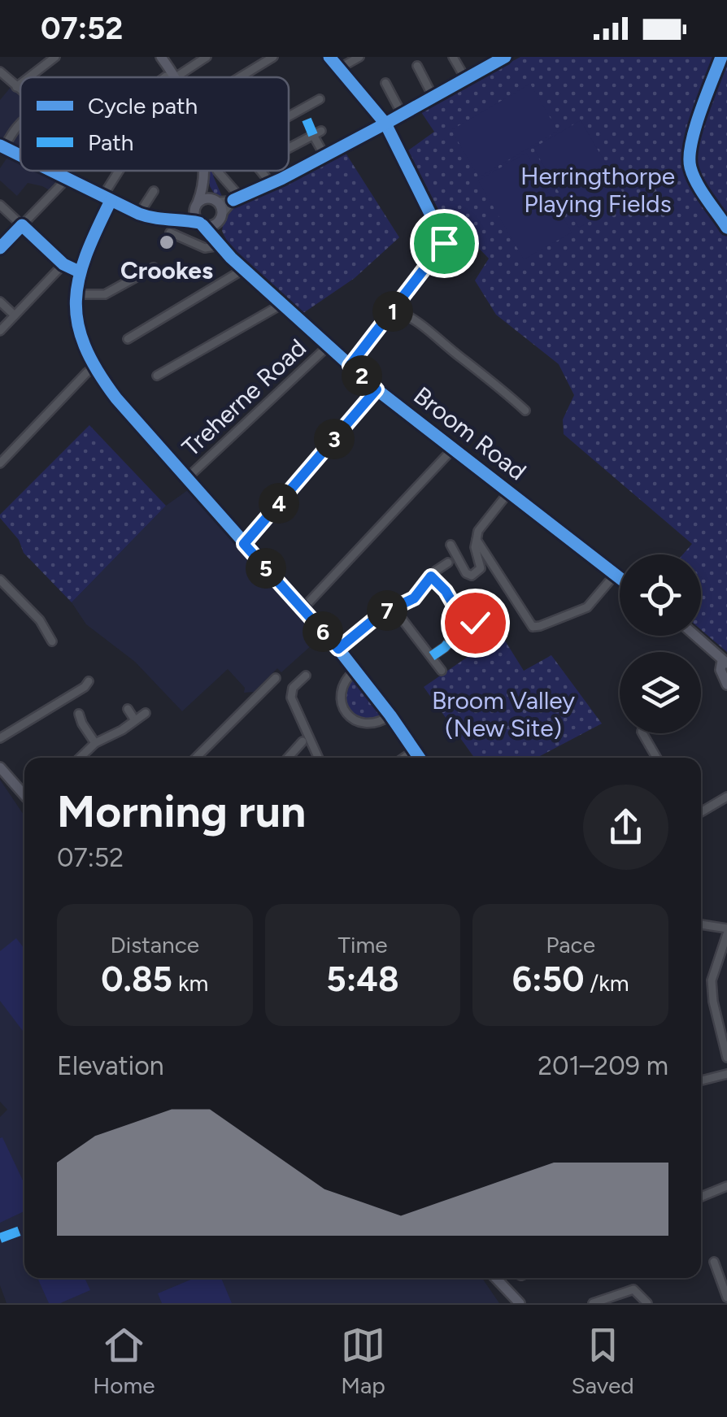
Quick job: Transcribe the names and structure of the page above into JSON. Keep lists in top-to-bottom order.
{
  "streets": {
    "main road": ["Broom Road"],
    "street": ["Treherne Road"]
  },
  "crossings": [
    ["Treherne Road", "Broom Road"]
  ],
  "parks": ["Herringthorpe Playing Fields", "Broom Valley (New Site)"],
  "places": ["Crookes"],
  "legend": ["Cycle path", "Path"],
  "page": {
    "status": "07:52",
    "pins": [
      "1",
      "2",
      "3",
      "4",
      "5",
      "7",
      "6"
    ],
    "heading": ["Morning run", "07:52"],
    "stats": [
      ["Distance", "0.85 km"],
      ["Time", "5:48"],
      ["Pace", "6:50 /km"]
    ],
    "chart": ["Elevation", "201–209 m"],
    "tabs": ["Home", "Map", "Saved"]
  }
}
